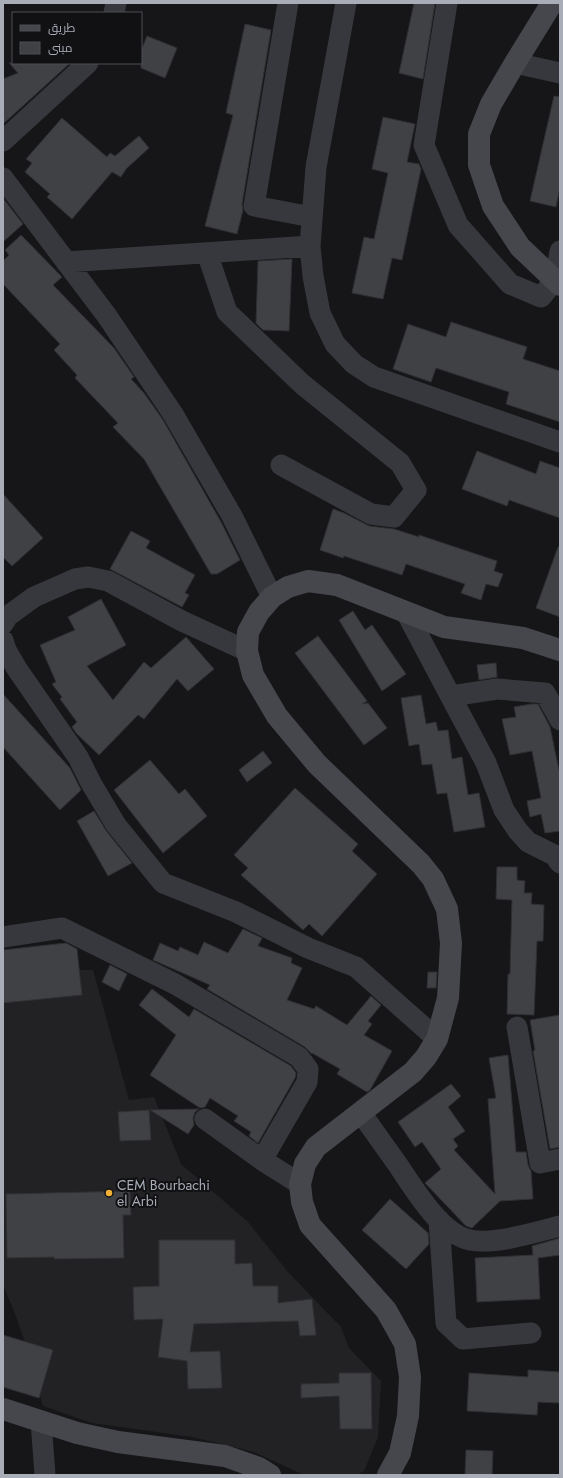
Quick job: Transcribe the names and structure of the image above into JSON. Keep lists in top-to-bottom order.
{
  "places": ["CEM Bourbachi el Arbi"],
  "legend": ["طريق", "مبنى"]
}
